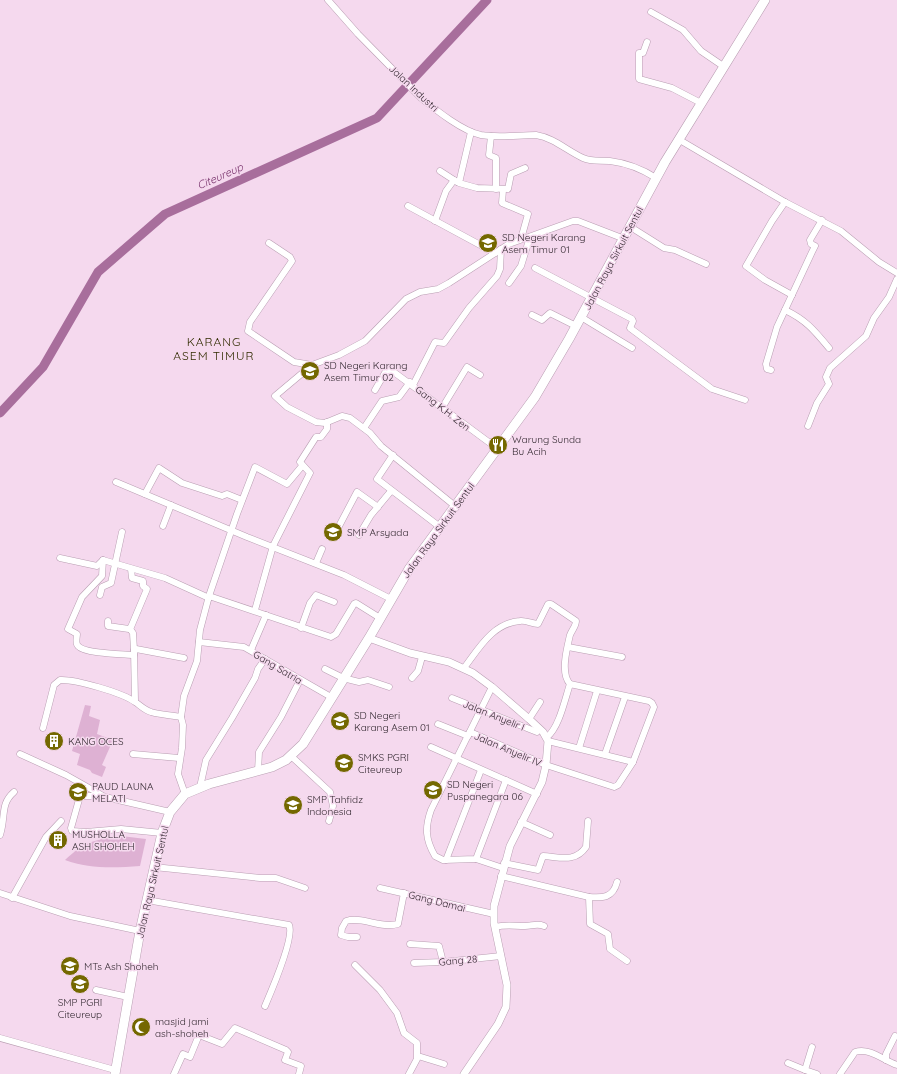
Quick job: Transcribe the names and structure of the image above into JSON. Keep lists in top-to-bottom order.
{
  "streets": {
    "main road": ["Jalan Raya Sirkuit Sentul"],
    "street": [
      "Jalan Industri",
      "Gang K.H. Zen",
      "Gang Satria",
      "Jalan Anyelir I",
      "Jalan Anyelir IV",
      "Gang Damai",
      "Gang 28"
    ]
  },
  "crossings": [
    ["Jalan Industri", "Jalan Raya Sirkuit Sentul"],
    ["Jalan Raya Sirkuit Sentul", "Gang K.H. Zen"],
    ["Jalan Raya Sirkuit Sentul", "Gang Satria"]
  ],
  "districts": ["KARANG ASEM TIMUR"],
  "water": ["Citeureup"],
  "places": {
    "school or university": [
      "SD Negeri Karang Asem Timur 01",
      "SD Negeri Karang Asem Timur 02",
      "SMP Arsyada",
      "SD Negeri Karang Asem 01",
      "SMKS PGRI Citeureup",
      "SD Negeri Puspanegara 06",
      "PAUD LAUNA MELATI",
      "SMP Tahfidz Indonesia",
      "MTs Ash Shoheh",
      "SMP PGRI Citeureup"
    ],
    "restaurant": ["Warung Sunda Bu Acih"],
    "building": ["KANG OCES", "MUSHOLLA ASH SHOHEH"],
    "mosque": ["masjid jami ash-shoheh"]
  }
}
